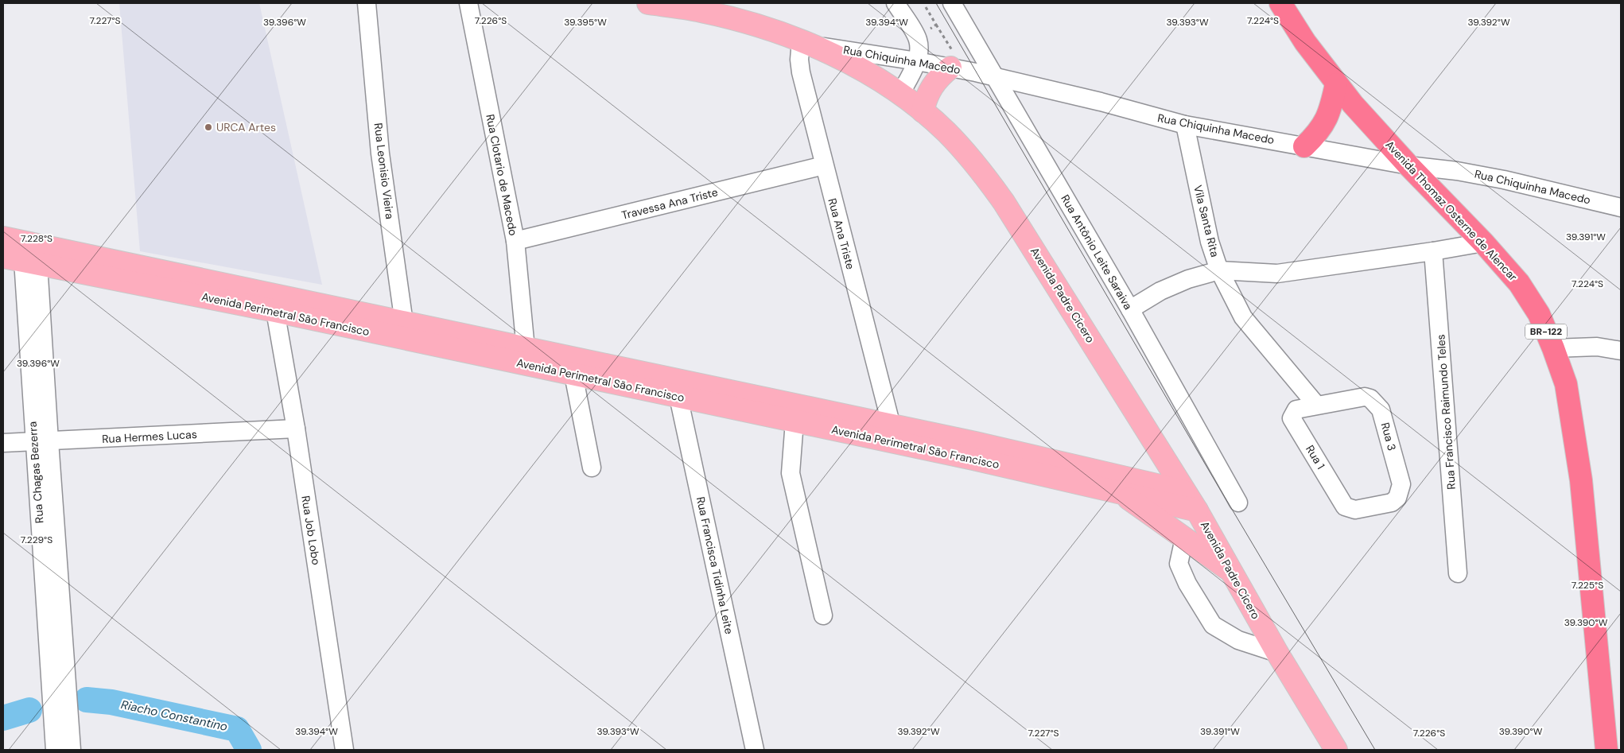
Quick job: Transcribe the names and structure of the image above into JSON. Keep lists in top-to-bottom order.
{
  "streets": {
    "highway": ["Avenida Thomaz Osterne de Alencar", "BR-122"],
    "main road": ["Avenida Padre Cícero", "Avenida Perimetral São Francisco"],
    "street": [
      "Rua Chiquinha Macedo",
      "Rua Leonisio Vieira",
      "Rua Clotario de Macedo",
      "Travessa Ana Triste",
      "Vila Santa Rita",
      "Rua Ana Triste",
      "Rua Antônio Leite Saraiva",
      "Rua Francisco Raimundo Teles",
      "Rua Hermes Lucas",
      "Rua 3",
      "Rua 1",
      "Rua Chagas Bezerra",
      "Rua Job Lobo",
      "Rua Francisca Tidinha Leite"
    ]
  },
  "crossings": [
    ["Rua Chiquinha Macedo", "Avenida Thomaz Osterne de Alencar"],
    ["Rua Chiquinha Macedo", "Vila Santa Rita"],
    ["Rua Chiquinha Macedo", "Rua Ana Triste"],
    ["Rua Chiquinha Macedo", "Rua Antônio Leite Saraiva"],
    ["Rua Chiquinha Macedo", "Avenida Padre Cícero"],
    ["Rua Leonisio Vieira", "Avenida Perimetral São Francisco"],
    ["Rua Clotario de Macedo", "Travessa Ana Triste"],
    ["Rua Clotario de Macedo", "Avenida Perimetral São Francisco"],
    ["Travessa Ana Triste", "Rua Ana Triste"],
    ["Vila Santa Rita", "Rua 3"],
    ["Vila Santa Rita", "Rua 1"],
    ["Rua Ana Triste", "Avenida Padre Cícero"],
    ["Rua Ana Triste", "Avenida Perimetral São Francisco"],
    ["Avenida Padre Cícero", "Avenida Perimetral São Francisco"],
    ["Avenida Perimetral São Francisco", "Rua Chagas Bezerra"],
    ["Avenida Perimetral São Francisco", "Rua Job Lobo"],
    ["Avenida Perimetral São Francisco", "Rua Francisca Tidinha Leite"],
    ["Rua Hermes Lucas", "Rua Chagas Bezerra"],
    ["Rua Hermes Lucas", "Rua Job Lobo"],
    ["Rua 3", "Rua 1"]
  ],
  "water": ["Riacho Constantino"],
  "places": ["URCA Artes"],
  "coordinates": [
    "7.227°S",
    "7.226°S",
    "7.224°S",
    "39.395°W",
    "39.394°W",
    "39.393°W",
    "39.396°W",
    "39.392°W",
    "39.391°W",
    "7.228°S",
    "7.229°S",
    "7.225°S",
    "39.390°W"
  ]
}
